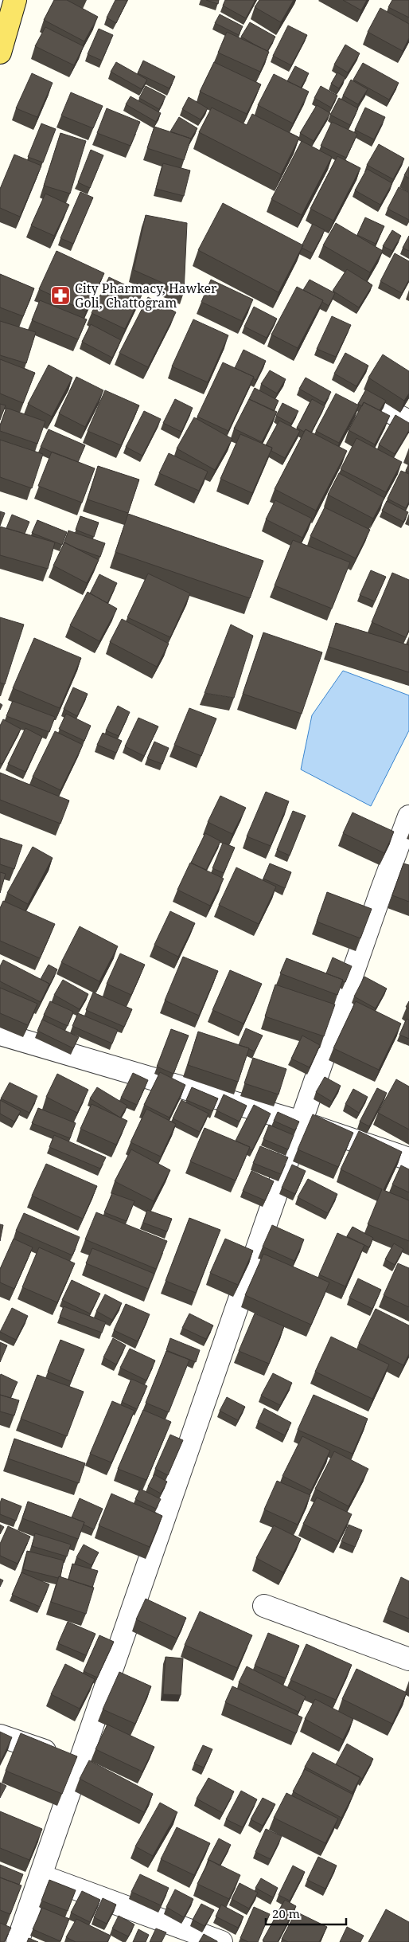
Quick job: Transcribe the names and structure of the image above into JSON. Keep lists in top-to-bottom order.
{
  "places": {
    "pharmacy": ["City Pharmacy, Hawker Goli, Chattogram"]
  },
  "scale_bar": "20 m"
}
